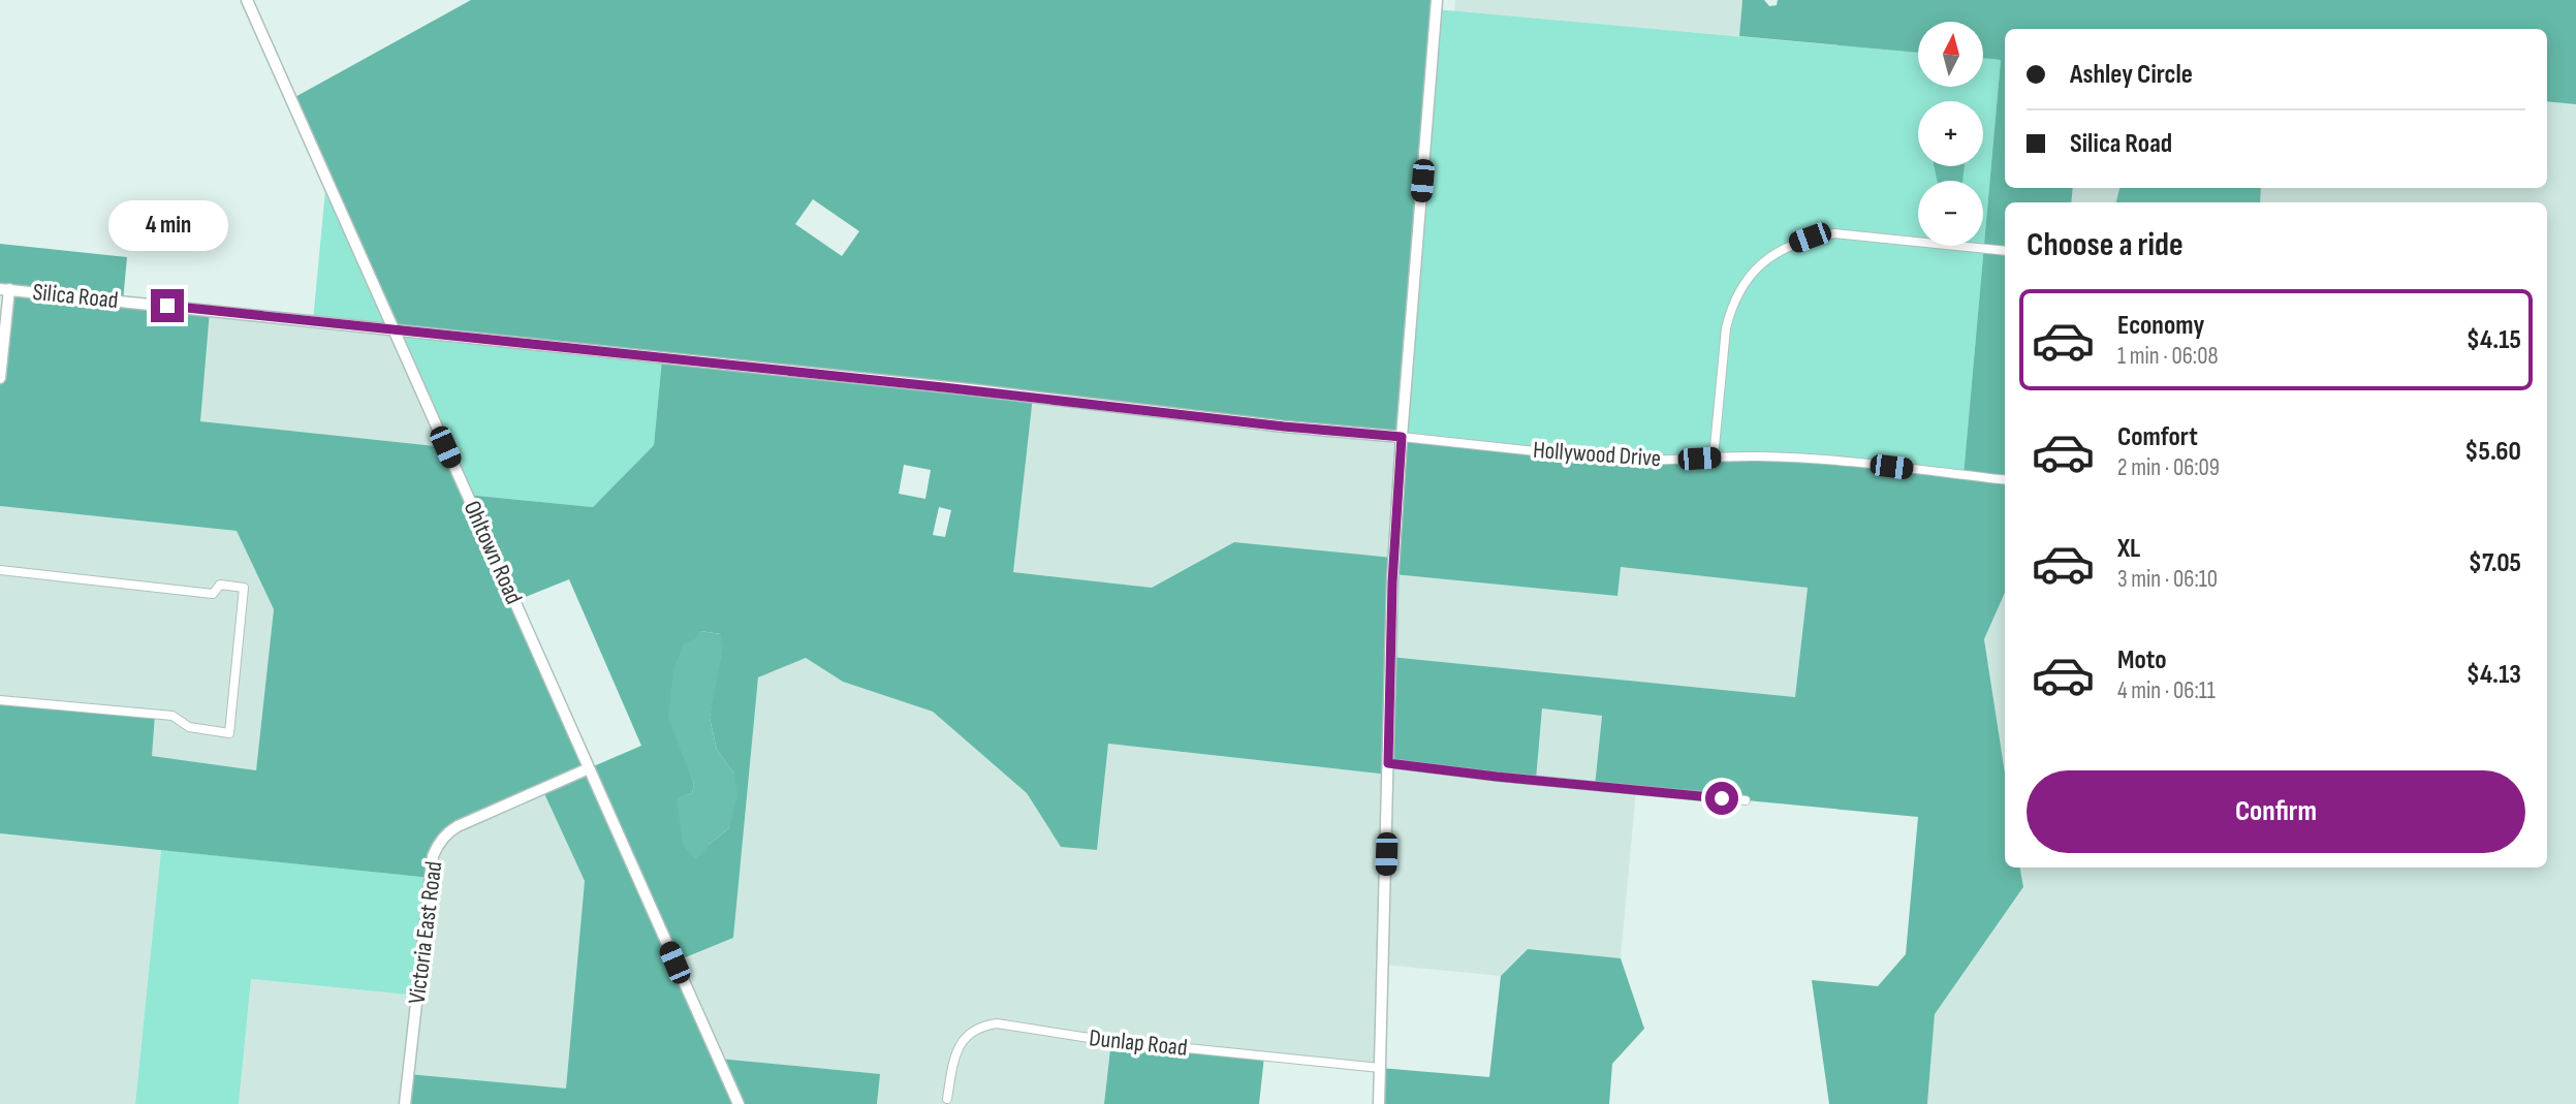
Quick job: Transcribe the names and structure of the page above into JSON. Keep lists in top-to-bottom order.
{
  "streets": {
    "street": [
      "Silica Road",
      "Hollywood Drive",
      "Ohltown Road",
      "Victoria East Road",
      "Dunlap Road"
    ]
  },
  "crossings": [
    ["Silica Road", "Hollywood Drive"],
    ["Silica Road", "Ohltown Road"],
    ["Ohltown Road", "Victoria East Road"]
  ],
  "north": "top",
  "page": {
    "map_buttons": ["+", "−"],
    "banner": ["Ashley Circle", "Silica Road"],
    "bubble": "4 min",
    "heading": "Choose a ride",
    "list": [
      {
        "name": "Economy",
        "note": "1 min · 06:08",
        "value": "$4.15"
      },
      {
        "name": "Comfort",
        "note": "2 min · 06:09",
        "value": "$5.60"
      },
      {
        "name": "XL",
        "note": "3 min · 06:10",
        "value": "$7.05"
      },
      {
        "name": "Moto",
        "note": "4 min · 06:11",
        "value": "$4.13"
      }
    ],
    "buttons": "Confirm"
  }
}
